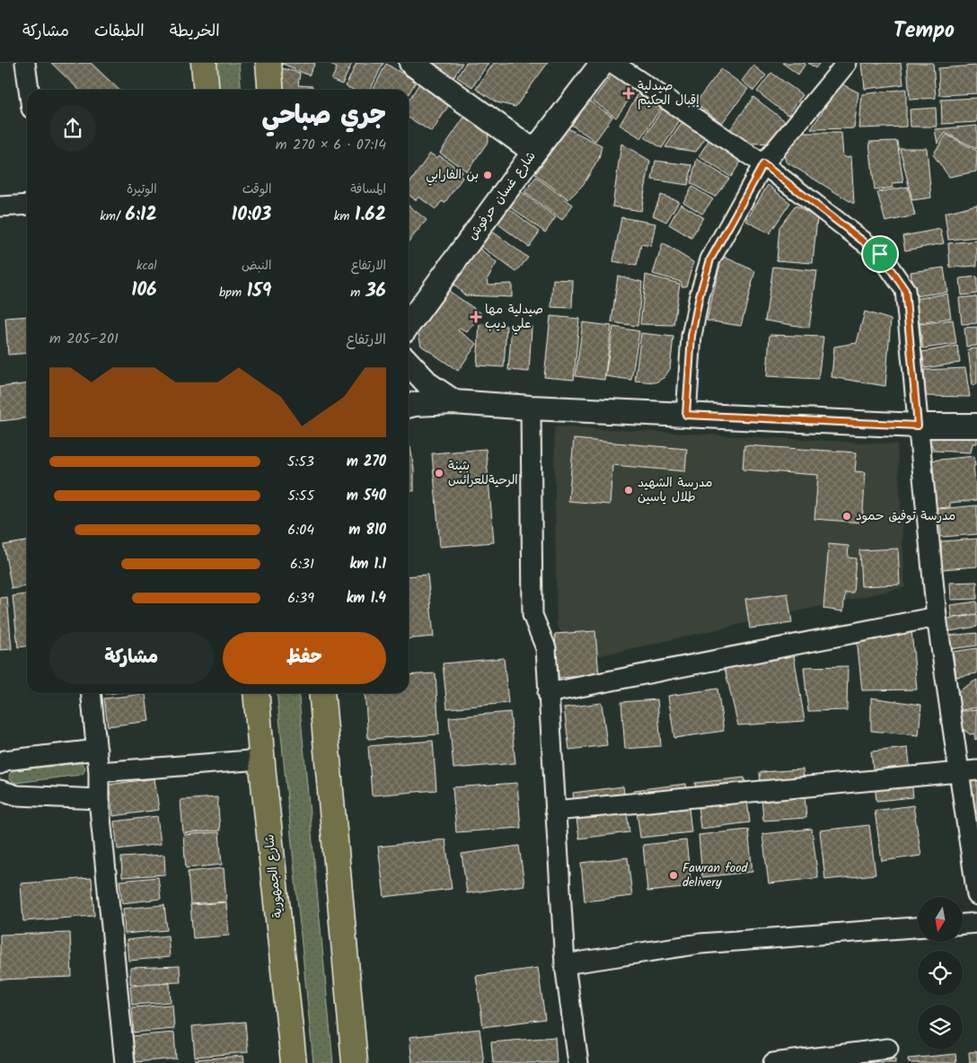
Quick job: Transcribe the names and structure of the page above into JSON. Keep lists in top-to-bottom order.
{
  "streets": {
    "main road": ["شارع الجمهورية"],
    "street": ["شارع غسان حرفوش"]
  },
  "places": {
    "health": ["صيدلية إقبال الحكيم", "صيدلية مها علي ديب"],
    "other": [
      "بن الفارابي",
      "بثينة الرحيةللعرائس",
      "مدرسة الشهيد طلال ياسين",
      "مدرسة توفيق حمود",
      "Fawran food delivery"
    ]
  },
  "north": "bottom",
  "page": {
    "header": "Tempo",
    "nav": ["الخريطة", "الطبقات", "مشاركة"],
    "heading": ["جري صباحي", "07:14 · 6 × 270 m"],
    "stats": [
      ["المسافة", "1.62 km"],
      ["الوقت", "10:03"],
      ["الوتيرة", "6:12 /km"],
      ["الارتفاع", "36 m"],
      ["النبض", "159 bpm"],
      ["kcal", "106"]
    ],
    "chart": ["الارتفاع", "201–205 m"],
    "list": [
      {
        "name": "270 m",
        "note": "5:53"
      },
      {
        "name": "540 m",
        "note": "5:55"
      },
      {
        "name": "810 m",
        "note": "6:04"
      },
      {
        "name": "1.1 km",
        "note": "6:31"
      },
      {
        "name": "1.4 km",
        "note": "6:39"
      }
    ],
    "buttons": ["حفظ", "مشاركة"]
  }
}
